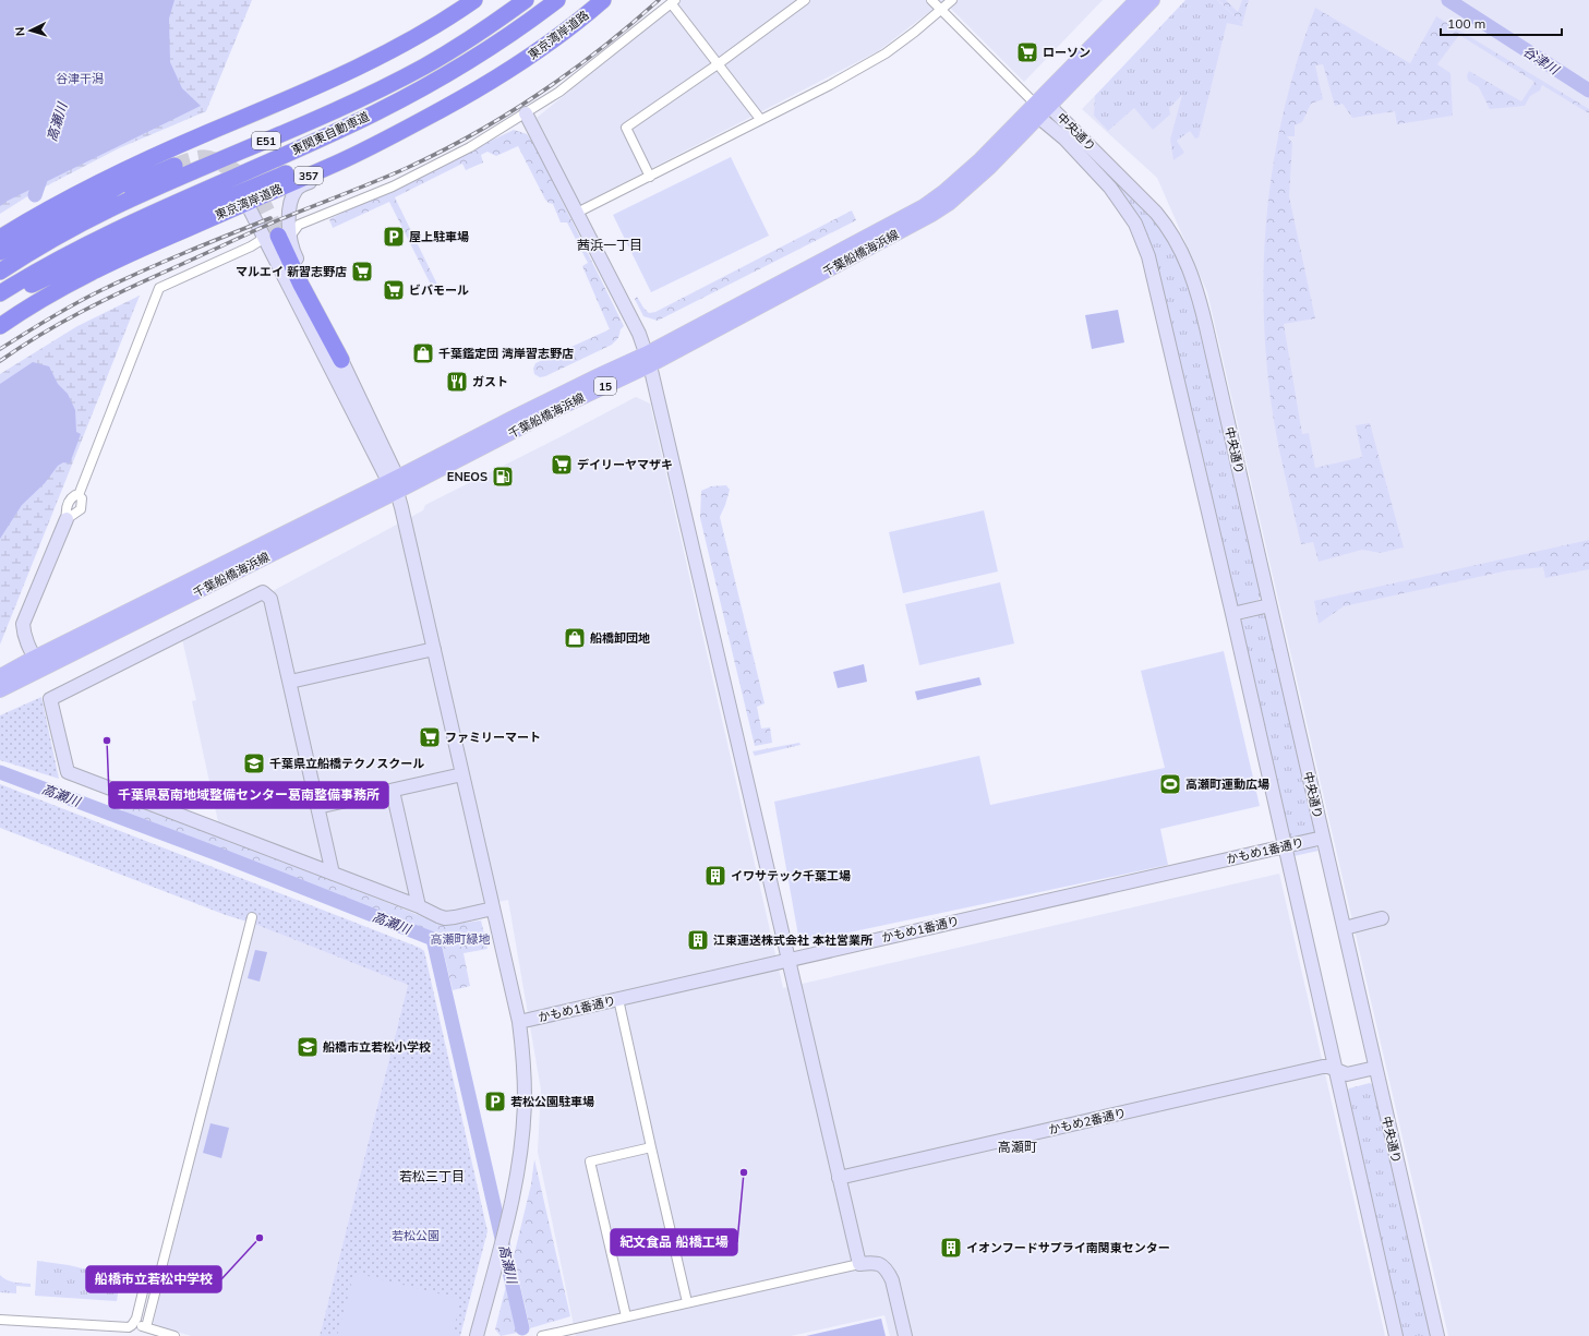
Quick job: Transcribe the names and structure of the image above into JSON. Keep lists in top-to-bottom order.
{
  "streets": {
    "highway": [
      "東京湾岸道路",
      "東関東自動車道",
      "E51",
      "357"
    ],
    "main road": ["千葉船橋海浜線", "15"],
    "street": ["中央通り", "かもめ1番通り", "かもめ2番通り"]
  },
  "crossings": [
    ["中央通り", "千葉船橋海浜線"],
    ["中央通り", "かもめ1番通り"],
    ["中央通り", "かもめ2番通り"]
  ],
  "districts": ["茜浜一丁目", "高瀬町", "若松三丁目"],
  "water": ["谷津川", "高瀬川"],
  "parks": ["谷津干潟", "高瀬町緑地", "若松公園"],
  "places": {
    "supermarket": [
      "ローソン",
      "マルエイ 新習志野店",
      "ビバモール",
      "デイリーヤマザキ",
      "ファミリーマート"
    ],
    "parking": ["屋上駐車場", "若松公園駐車場"],
    "shop": ["千葉鑑定団 湾岸習志野店", "船橋卸団地"],
    "restaurant": ["ガスト"],
    "fuel station": ["ENEOS"],
    "other": ["千葉県葛南地域整備センター葛南整備事務所", "紀文食品 船橋工場", "船橋市立若松中学校"],
    "school or university": ["千葉県立船橋テクノスクール", "船橋市立若松小学校"],
    "sports": ["高瀬町運動広場"],
    "building": ["イワサテック千葉工場", "江東運送株式会社 本社営業所", "イオンフードサプライ南関東センター"]
  },
  "scale_bar": "100 m",
  "north": "left"
}
